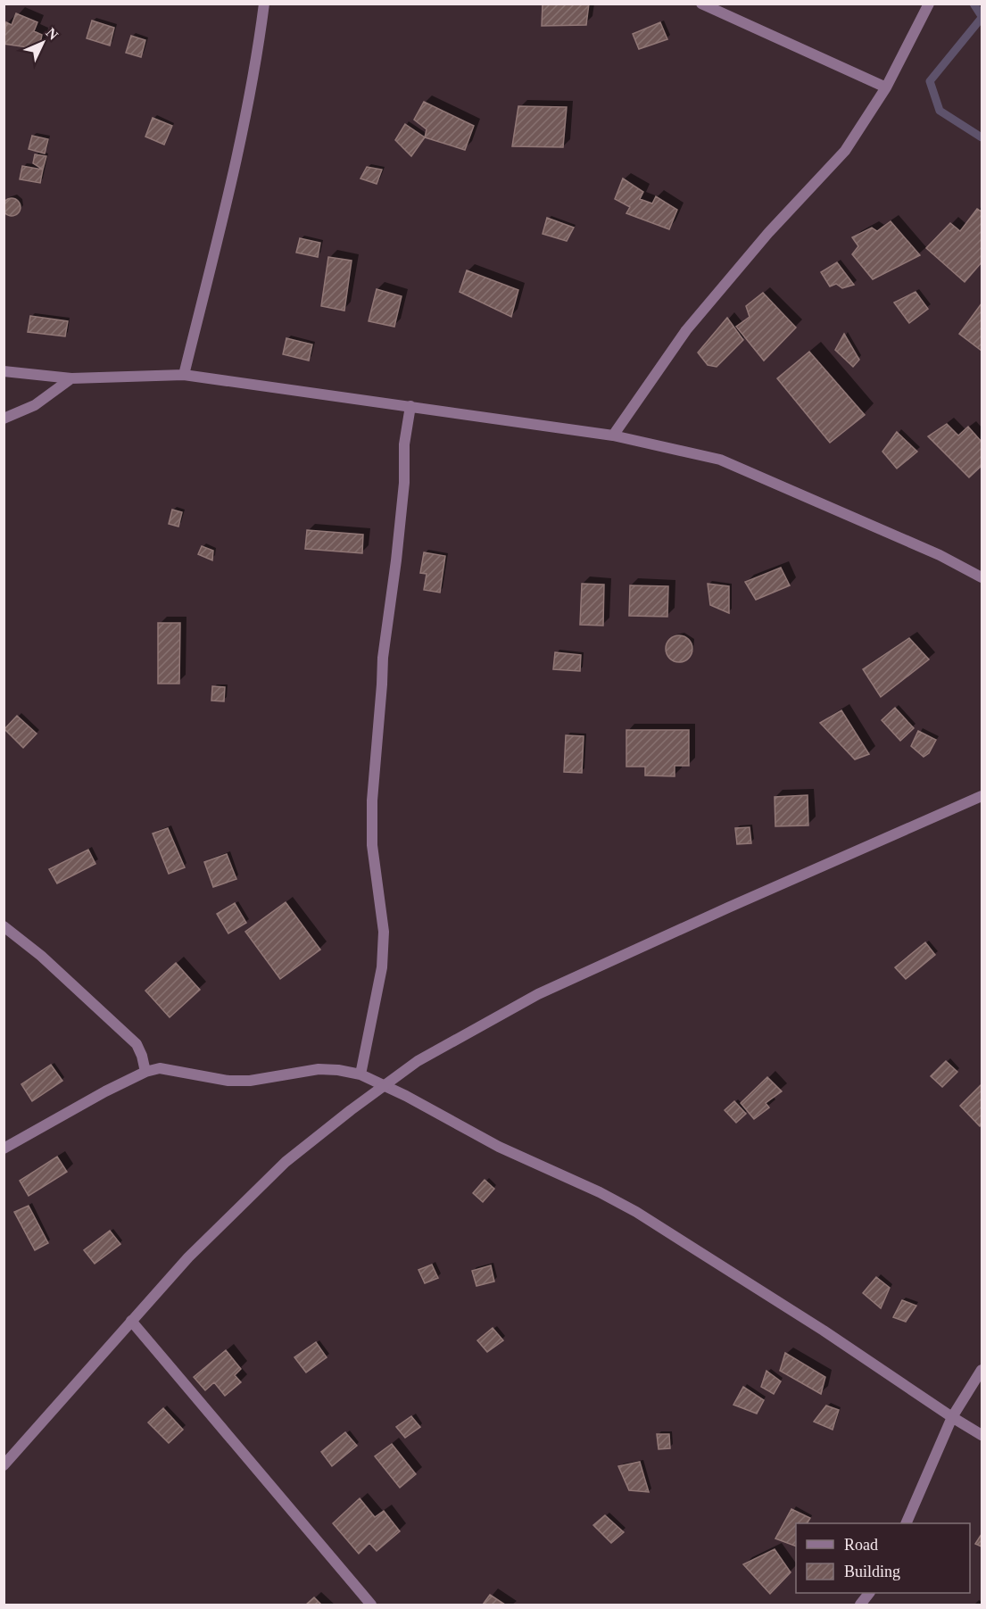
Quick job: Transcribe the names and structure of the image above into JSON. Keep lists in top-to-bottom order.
{
  "legend": ["Road", "Building"],
  "north": "top right"
}
